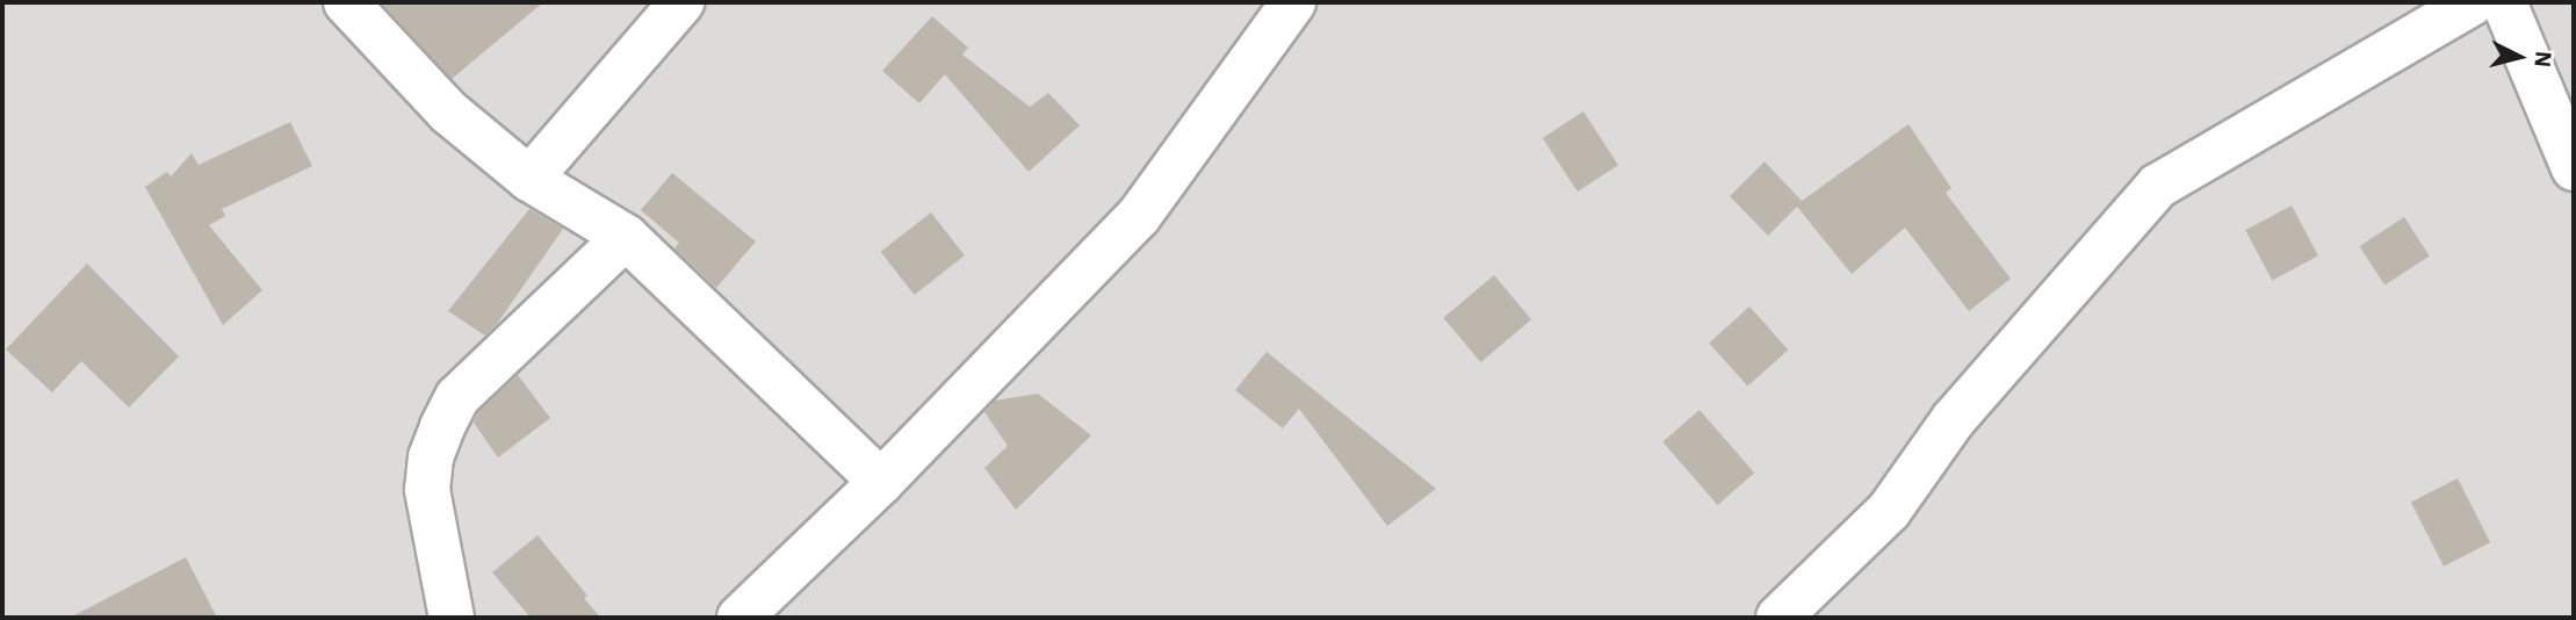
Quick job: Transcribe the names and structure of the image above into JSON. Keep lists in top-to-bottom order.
{
  "north": "right"
}
